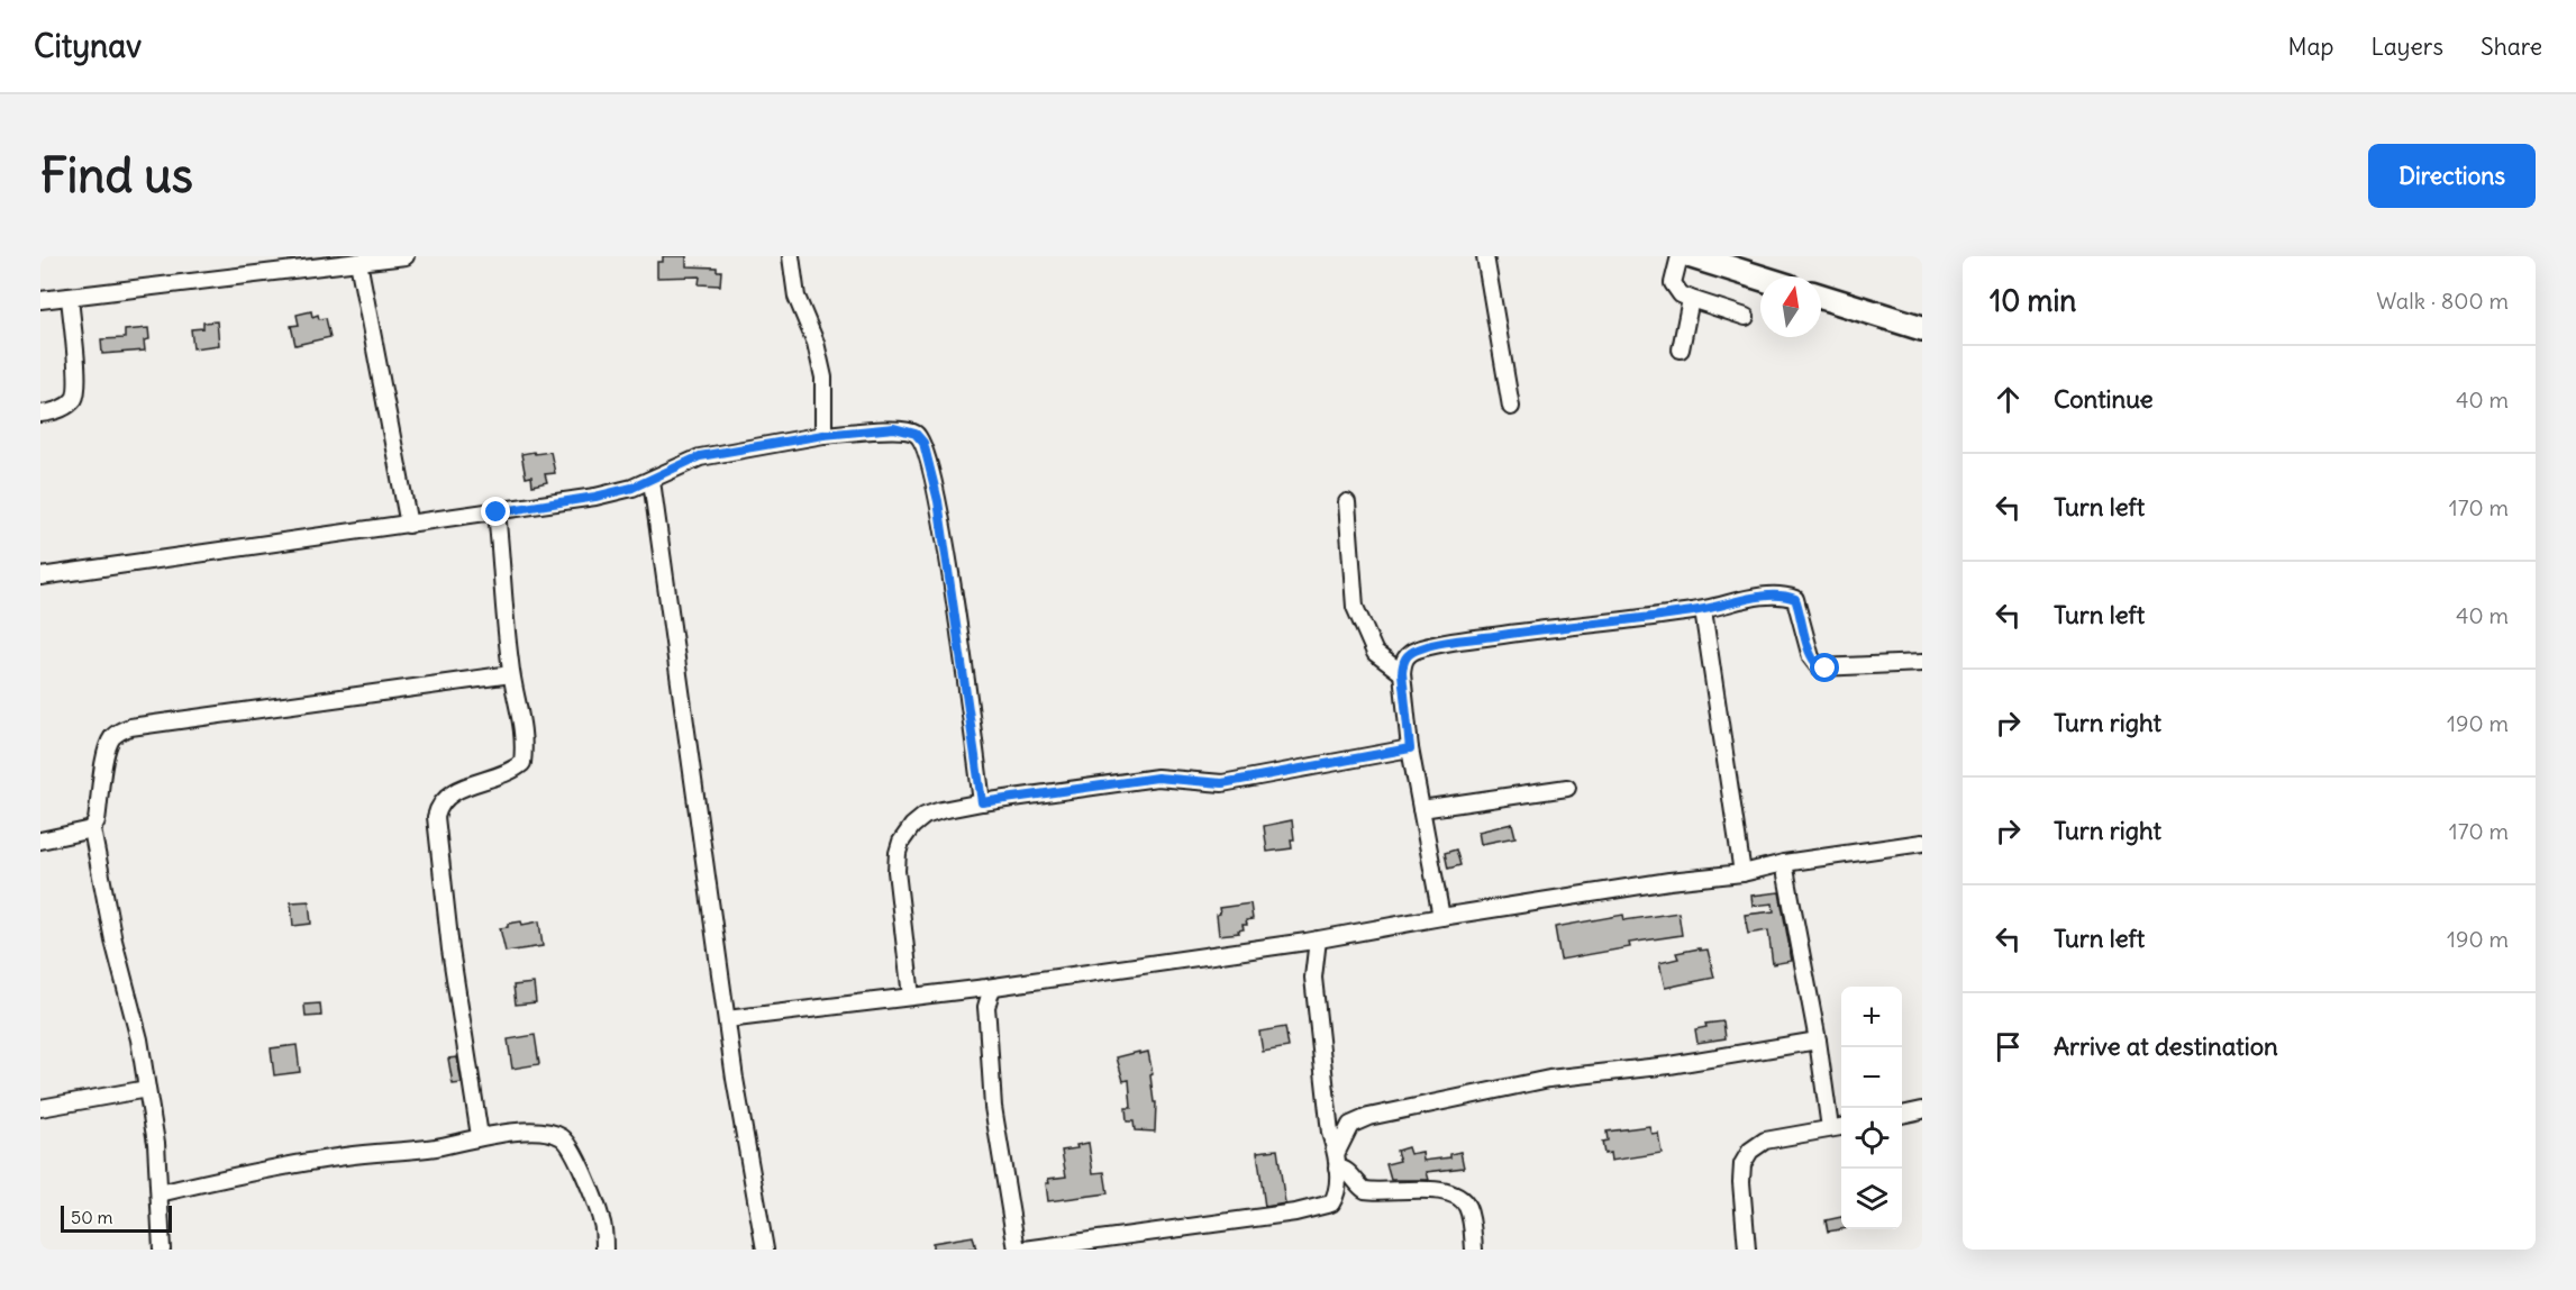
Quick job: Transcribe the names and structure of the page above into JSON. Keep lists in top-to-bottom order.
{
  "scale_bar": "50 m",
  "north": "top",
  "page": {
    "header": "Citynav",
    "nav": ["Map", "Layers", "Share"],
    "buttons": "Directions",
    "title": "Find us",
    "heading": ["10 min", "Walk · 800 m"],
    "list": [
      ["Continue", "40 m"],
      ["Turn left", "170 m"],
      ["Turn left", "40 m"],
      ["Turn right", "190 m"],
      ["Turn right", "170 m"],
      ["Turn left", "190 m"],
      "Arrive at destination"
    ],
    "map_buttons": ["+", "−"],
    "scale": "50 m"
  }
}
